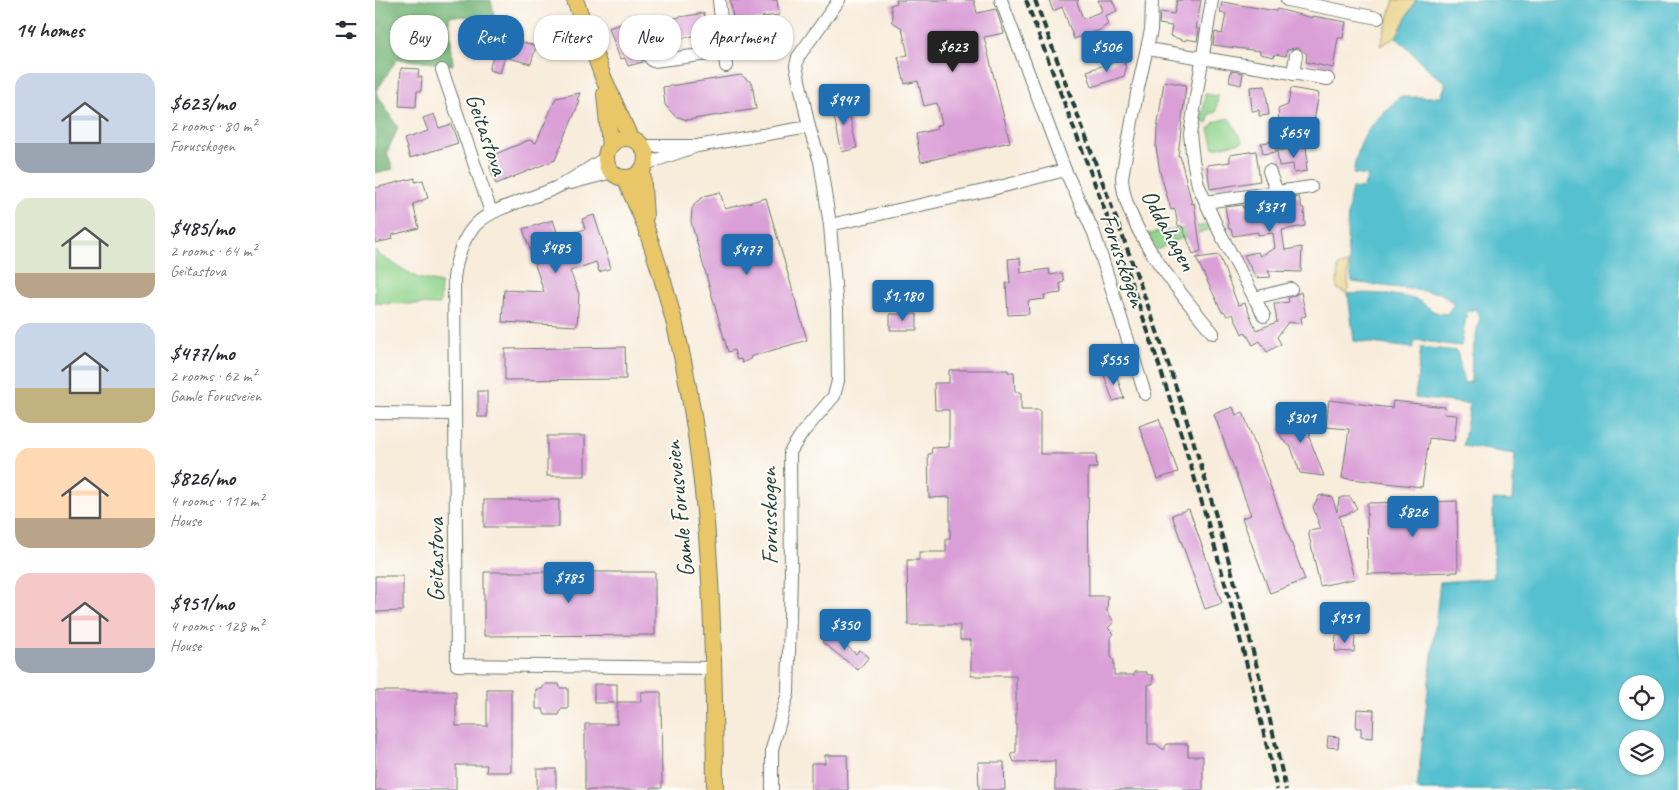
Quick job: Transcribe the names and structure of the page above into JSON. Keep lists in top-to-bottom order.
{
  "streets": {
    "main road": ["Gamle Forusveien"],
    "street": ["Geitastova", "Oddahagen", "Forusskogen"]
  },
  "crossings": [
    ["Geitastova", "Gamle Forusveien"]
  ],
  "page": {
    "heading": "14 homes",
    "chip": [
      "Buy",
      "Rent",
      "Filters",
      "New",
      "Apartment"
    ],
    "price": [
      "$623",
      "$506",
      "$947",
      "$654",
      "$371",
      "$485",
      "$477",
      "$1,180",
      "$555",
      "$301",
      "$826",
      "$785",
      "$951",
      "$350"
    ],
    "list": [
      {
        "name": "$623/mo",
        "note": "2 rooms · 80 m² · Forusskogen"
      },
      {
        "name": "$485/mo",
        "note": "2 rooms · 64 m² · Geitastova"
      },
      {
        "name": "$477/mo",
        "note": "2 rooms · 62 m² · Gamle Forusveien"
      },
      {
        "name": "$826/mo",
        "note": "4 rooms · 112 m² · House"
      },
      {
        "name": "$951/mo",
        "note": "4 rooms · 128 m² · House"
      }
    ]
  }
}
